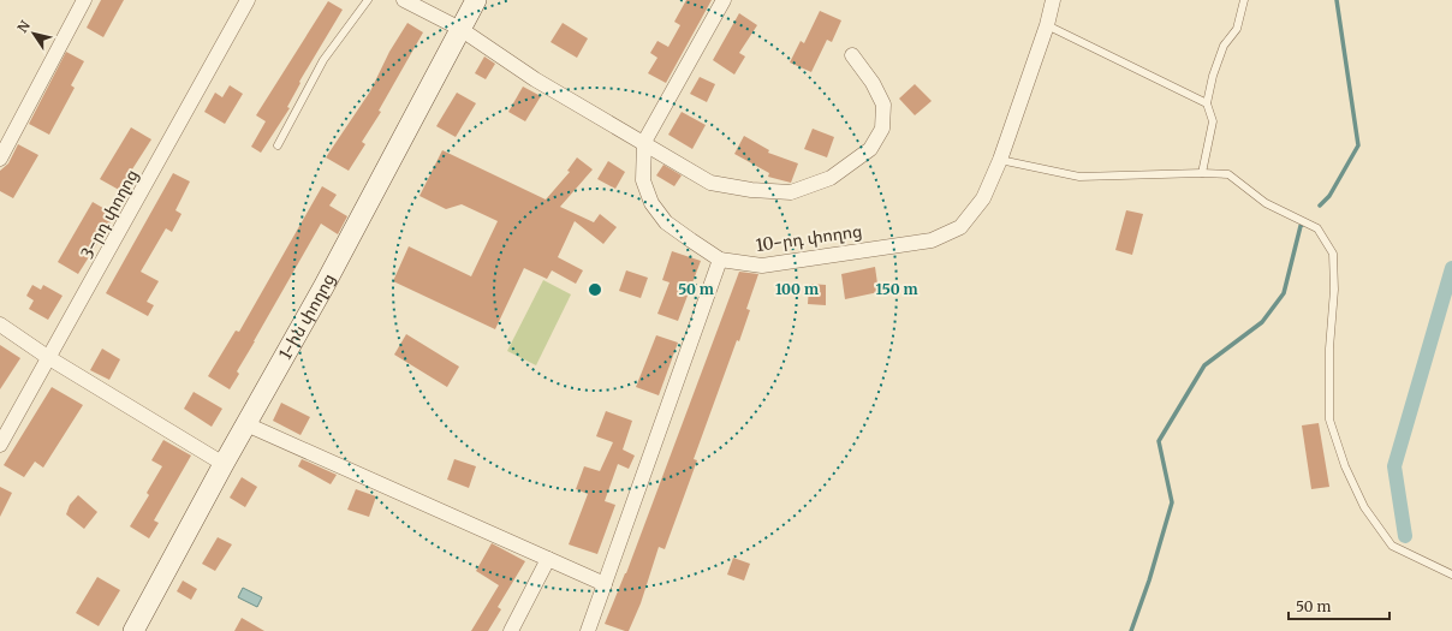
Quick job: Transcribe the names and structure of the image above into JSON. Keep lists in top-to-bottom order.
{
  "streets": {
    "main road": ["1-ին փողոց"],
    "street": ["3-րդ փողոց", "10-րդ փողոց"]
  },
  "scale_bar": "50 m",
  "north": "top left",
  "rings": ["50 m", "100 m", "150 m"]
}
